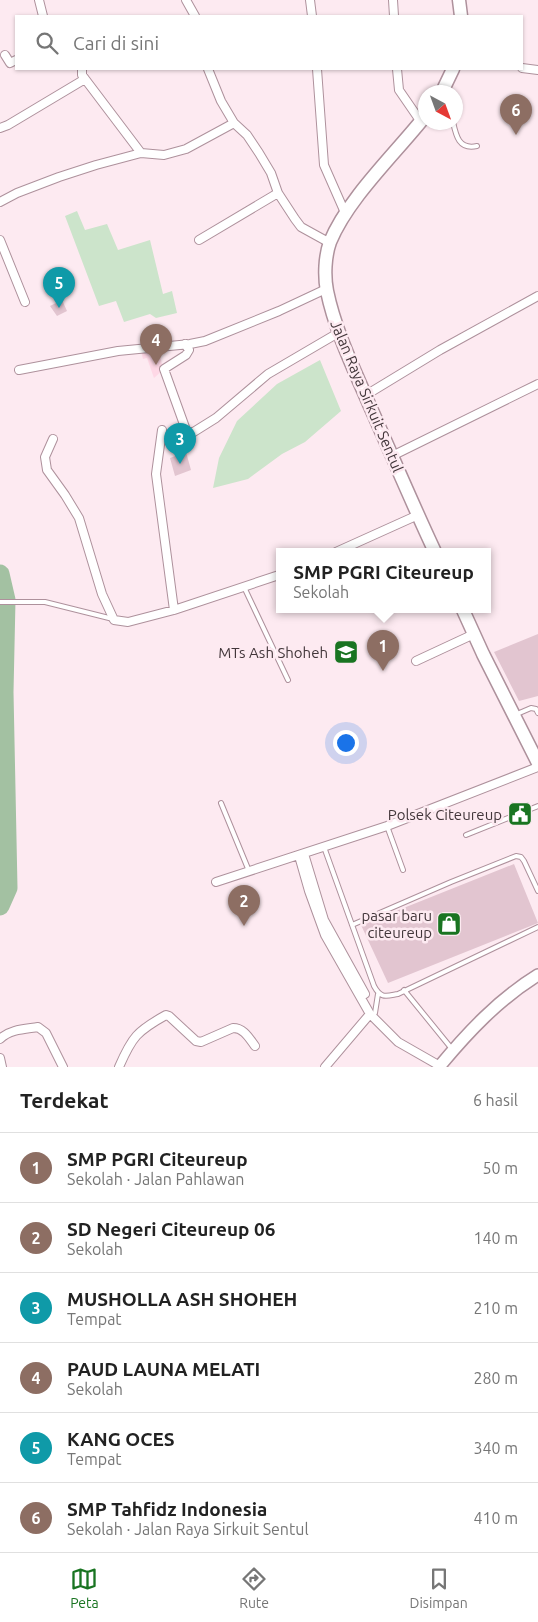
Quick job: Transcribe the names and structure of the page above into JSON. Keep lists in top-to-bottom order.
{
  "streets": {
    "main road": ["Jalan Raya Sirkuit Sentul"]
  },
  "places": {
    "school or university": ["MTs Ash Shoheh"],
    "public building": ["Polsek Citeureup"],
    "shop": ["pasar baru citeureup"]
  },
  "north": "bottom right",
  "page": {
    "search": "Cari di sini",
    "pins": [
      "6",
      "5",
      "4",
      "3",
      "1",
      "2"
    ],
    "popup": ["SMP PGRI Citeureup", "Sekolah"],
    "heading": ["Terdekat", "6 hasil"],
    "list": [
      {
        "mark": "1",
        "name": "SMP PGRI Citeureup",
        "note": "Sekolah · Jalan Pahlawan",
        "value": "50 m"
      },
      {
        "mark": "2",
        "name": "SD Negeri Citeureup 06",
        "note": "Sekolah",
        "value": "140 m"
      },
      {
        "mark": "3",
        "name": "MUSHOLLA ASH SHOHEH",
        "note": "Tempat",
        "value": "210 m"
      },
      {
        "mark": "4",
        "name": "PAUD LAUNA MELATI",
        "note": "Sekolah",
        "value": "280 m"
      },
      {
        "mark": "5",
        "name": "KANG OCES",
        "note": "Tempat",
        "value": "340 m"
      },
      {
        "mark": "6",
        "name": "SMP Tahfidz Indonesia",
        "note": "Sekolah · Jalan Raya Sirkuit Sentul",
        "value": "410 m"
      }
    ],
    "nav": ["Peta", "Rute", "Disimpan"]
  }
}
